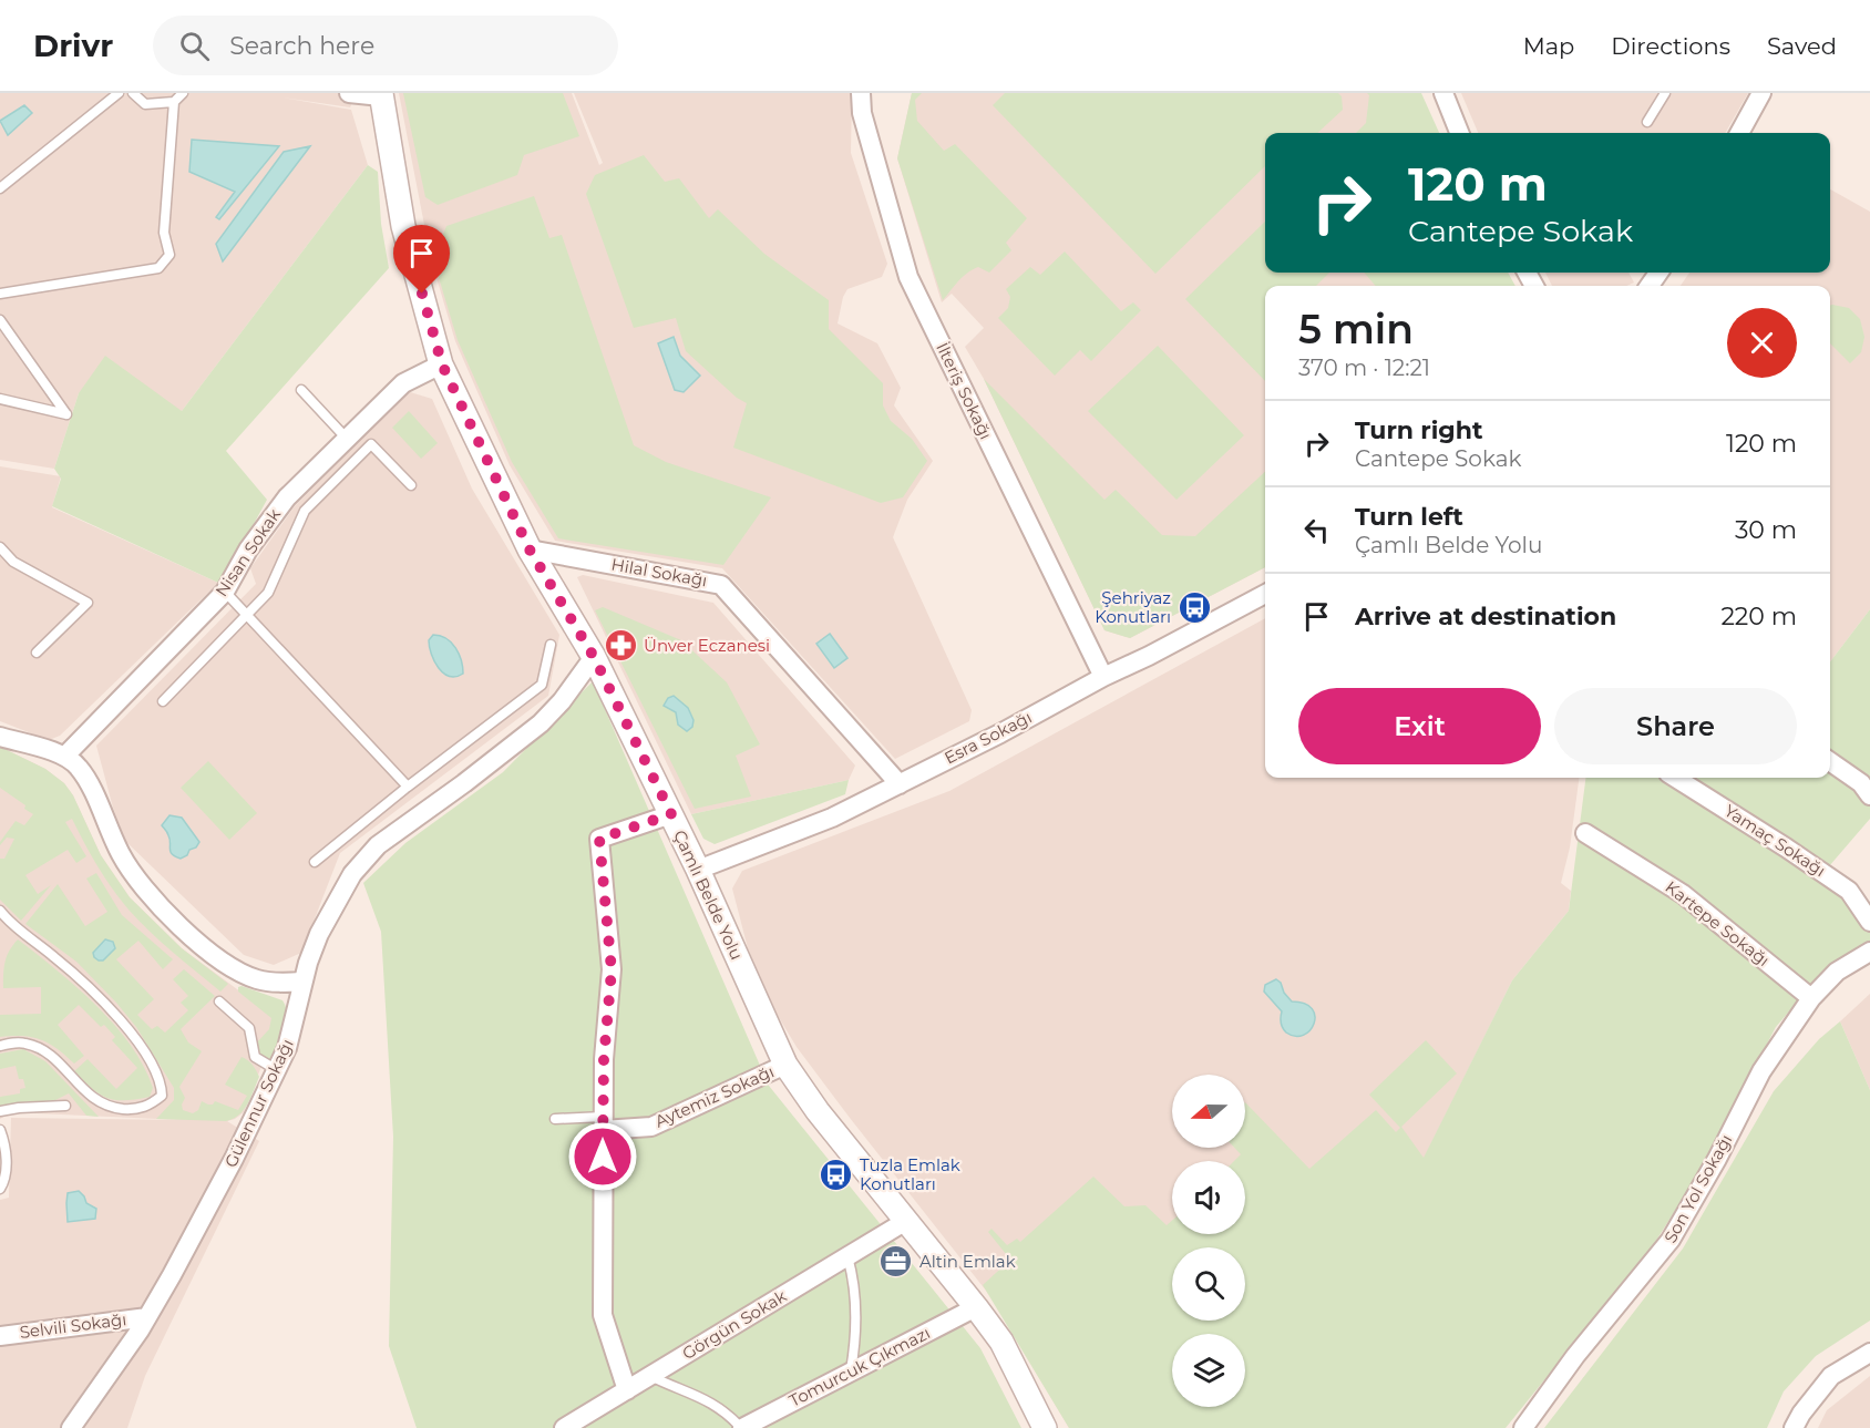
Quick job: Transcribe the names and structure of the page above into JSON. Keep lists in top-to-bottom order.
{
  "streets": {
    "street": [
      "İlteriş Sokağı",
      "Nisan Sokak",
      "Hilal Sokağı",
      "Esra Sokağı",
      "Yamaç Sokağı",
      "Çamlı Belde Yolu",
      "Kartepe Sokağı",
      "Aytemiz Sokağı",
      "Gülennur Sokağı",
      "Son Yol Sokağı",
      "Görgün Sokak",
      "Selvili Sokağı",
      "Tomurcuk Çıkmazı"
    ]
  },
  "crossings": [
    ["İlteriş Sokağı", "Esra Sokağı"],
    ["Nisan Sokak", "Çamlı Belde Yolu"],
    ["Hilal Sokağı", "Esra Sokağı"],
    ["Hilal Sokağı", "Çamlı Belde Yolu"],
    ["Esra Sokağı", "Çamlı Belde Yolu"],
    ["Çamlı Belde Yolu", "Aytemiz Sokağı"],
    ["Çamlı Belde Yolu", "Gülennur Sokağı"],
    ["Çamlı Belde Yolu", "Görgün Sokak"],
    ["Çamlı Belde Yolu", "Tomurcuk Çıkmazı"],
    ["Kartepe Sokağı", "Son Yol Sokağı"],
    ["Gülennur Sokağı", "Selvili Sokağı"]
  ],
  "places": {
    "bus stop": ["Şehriyaz Konutları", "Tuzla Emlak Konutları"],
    "pharmacy": ["Ünver Eczanesi"],
    "office": ["Altin Emlak"]
  },
  "north": "left",
  "page": {
    "header": "Drivr",
    "search": "Search here",
    "nav": ["Map", "Directions", "Saved"],
    "turn": ["120 m", "Cantepe Sokak"],
    "heading": ["5 min", "370 m · 12:21"],
    "list": [
      {
        "name": "Turn right",
        "note": "Cantepe Sokak",
        "value": "120 m"
      },
      {
        "name": "Turn left",
        "note": "Çamlı Belde Yolu",
        "value": "30 m"
      },
      {
        "name": "Arrive at destination",
        "value": "220 m"
      }
    ],
    "buttons": ["Exit", "Share"]
  }
}
